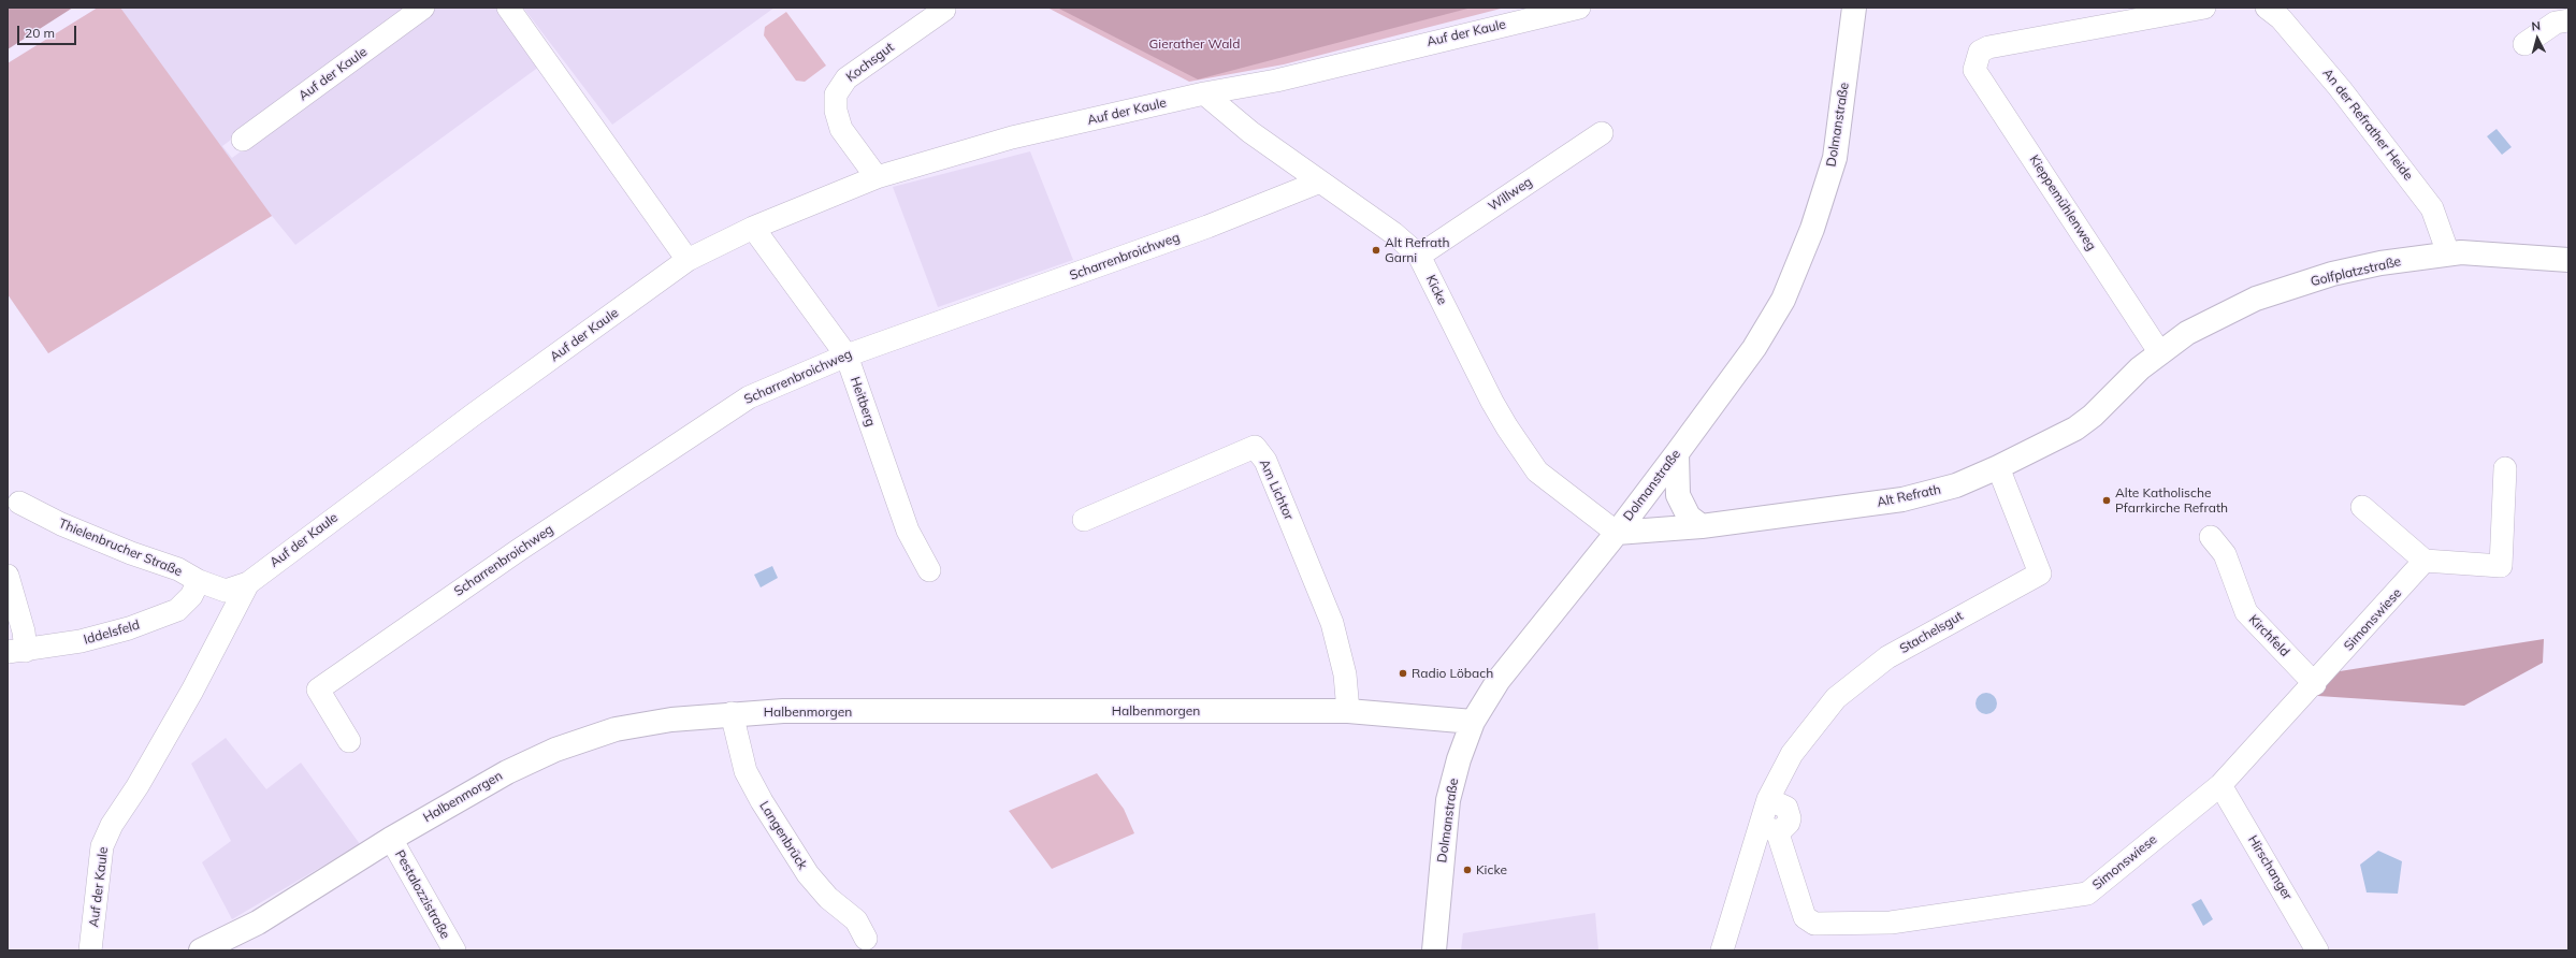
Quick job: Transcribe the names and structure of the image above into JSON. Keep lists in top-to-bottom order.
{
  "streets": {
    "street": [
      "Auf der Kaule",
      "Kochsgut",
      "Dolmanstraße",
      "An der Refrather Heide",
      "Willweg",
      "Kieppemühlenweg",
      "Scharrenbroichweg",
      "Golfplatzstraße",
      "Kicke",
      "Heitberg",
      "Am Lichtor",
      "Alt Refrath",
      "Thielenbrucher Straße",
      "Simonswiese",
      "Iddelsfeld",
      "Stachelsgut",
      "Kirchfeld",
      "Halbenmorgen",
      "Langenbrück",
      "Hirschanger",
      "Pestalozzistraße"
    ]
  },
  "crossings": [
    ["Auf der Kaule", "Kochsgut"],
    ["Auf der Kaule", "Kicke"],
    ["Auf der Kaule", "Heitberg"],
    ["Auf der Kaule", "Thielenbrucher Straße"],
    ["Dolmanstraße", "Kicke"],
    ["Dolmanstraße", "Alt Refrath"],
    ["Dolmanstraße", "Halbenmorgen"],
    ["An der Refrather Heide", "Golfplatzstraße"],
    ["Willweg", "Kicke"],
    ["Kieppemühlenweg", "Golfplatzstraße"],
    ["Kieppemühlenweg", "Alt Refrath"],
    ["Scharrenbroichweg", "Kicke"],
    ["Scharrenbroichweg", "Heitberg"],
    ["Golfplatzstraße", "Alt Refrath"],
    ["Kicke", "Alt Refrath"],
    ["Am Lichtor", "Halbenmorgen"],
    ["Alt Refrath", "Stachelsgut"],
    ["Thielenbrucher Straße", "Iddelsfeld"],
    ["Simonswiese", "Stachelsgut"],
    ["Simonswiese", "Kirchfeld"],
    ["Simonswiese", "Hirschanger"],
    ["Halbenmorgen", "Langenbrück"],
    ["Halbenmorgen", "Pestalozzistraße"]
  ],
  "parks": ["Gierather Wald"],
  "places": [
    "Alt Refrath Garni",
    "Alte Katholische Pfarrkirche Refrath",
    "Radio Löbach",
    "Kicke"
  ],
  "scale_bar": "20 m",
  "north": "top"
}
